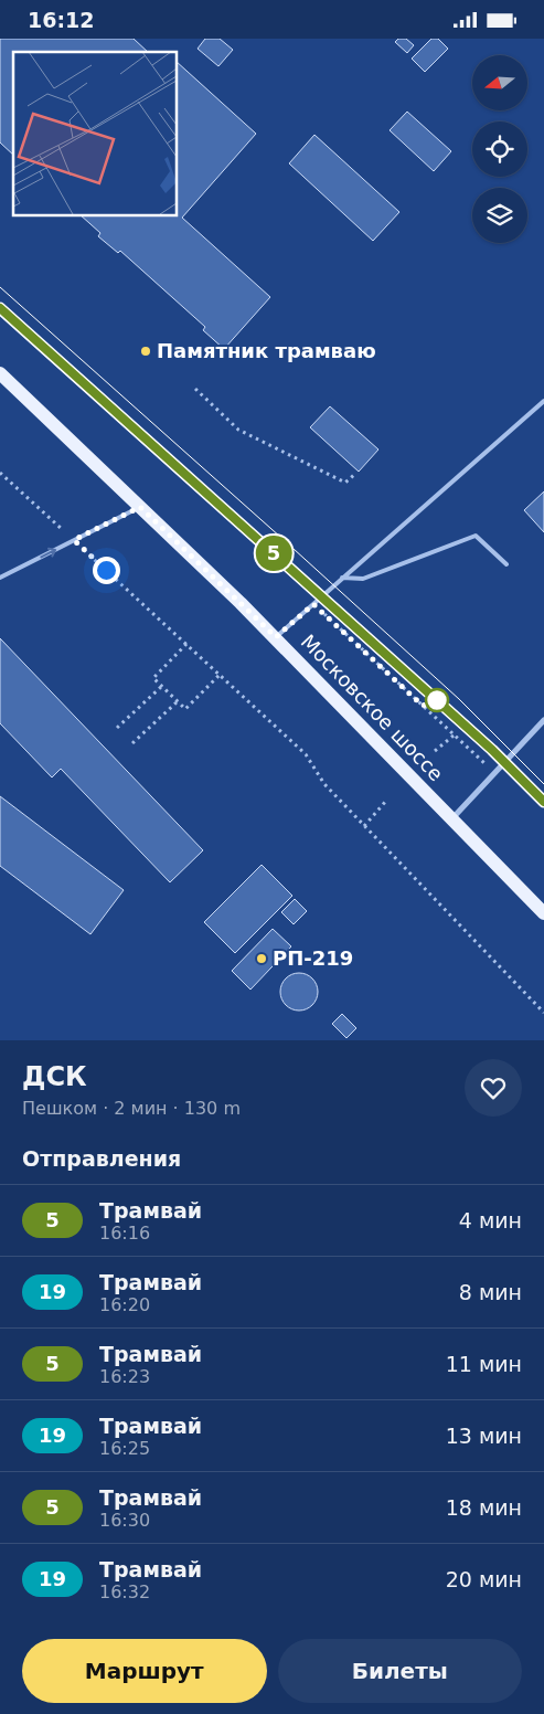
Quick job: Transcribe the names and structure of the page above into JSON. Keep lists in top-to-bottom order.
{
  "streets": {
    "main road": ["Московское шоссе"]
  },
  "places": ["Памятник трамваю", "РП-219"],
  "lines": ["tram line 5"],
  "north": "left",
  "page": {
    "status": "16:12",
    "on_map": "5",
    "heading": [
      ["ДСК", "Пешком · 2 мин · 130 m"],
      "Отправления"
    ],
    "list": [
      {
        "mark": "5",
        "name": "Трамвай",
        "note": "16:16",
        "value": "4 мин"
      },
      {
        "mark": "19",
        "name": "Трамвай",
        "note": "16:20",
        "value": "8 мин"
      },
      {
        "mark": "5",
        "name": "Трамвай",
        "note": "16:23",
        "value": "11 мин"
      },
      {
        "mark": "19",
        "name": "Трамвай",
        "note": "16:25",
        "value": "13 мин"
      },
      {
        "mark": "5",
        "name": "Трамвай",
        "note": "16:30",
        "value": "18 мин"
      },
      {
        "mark": "19",
        "name": "Трамвай",
        "note": "16:32",
        "value": "20 мин"
      }
    ],
    "buttons": ["Маршрут", "Билеты"]
  }
}
